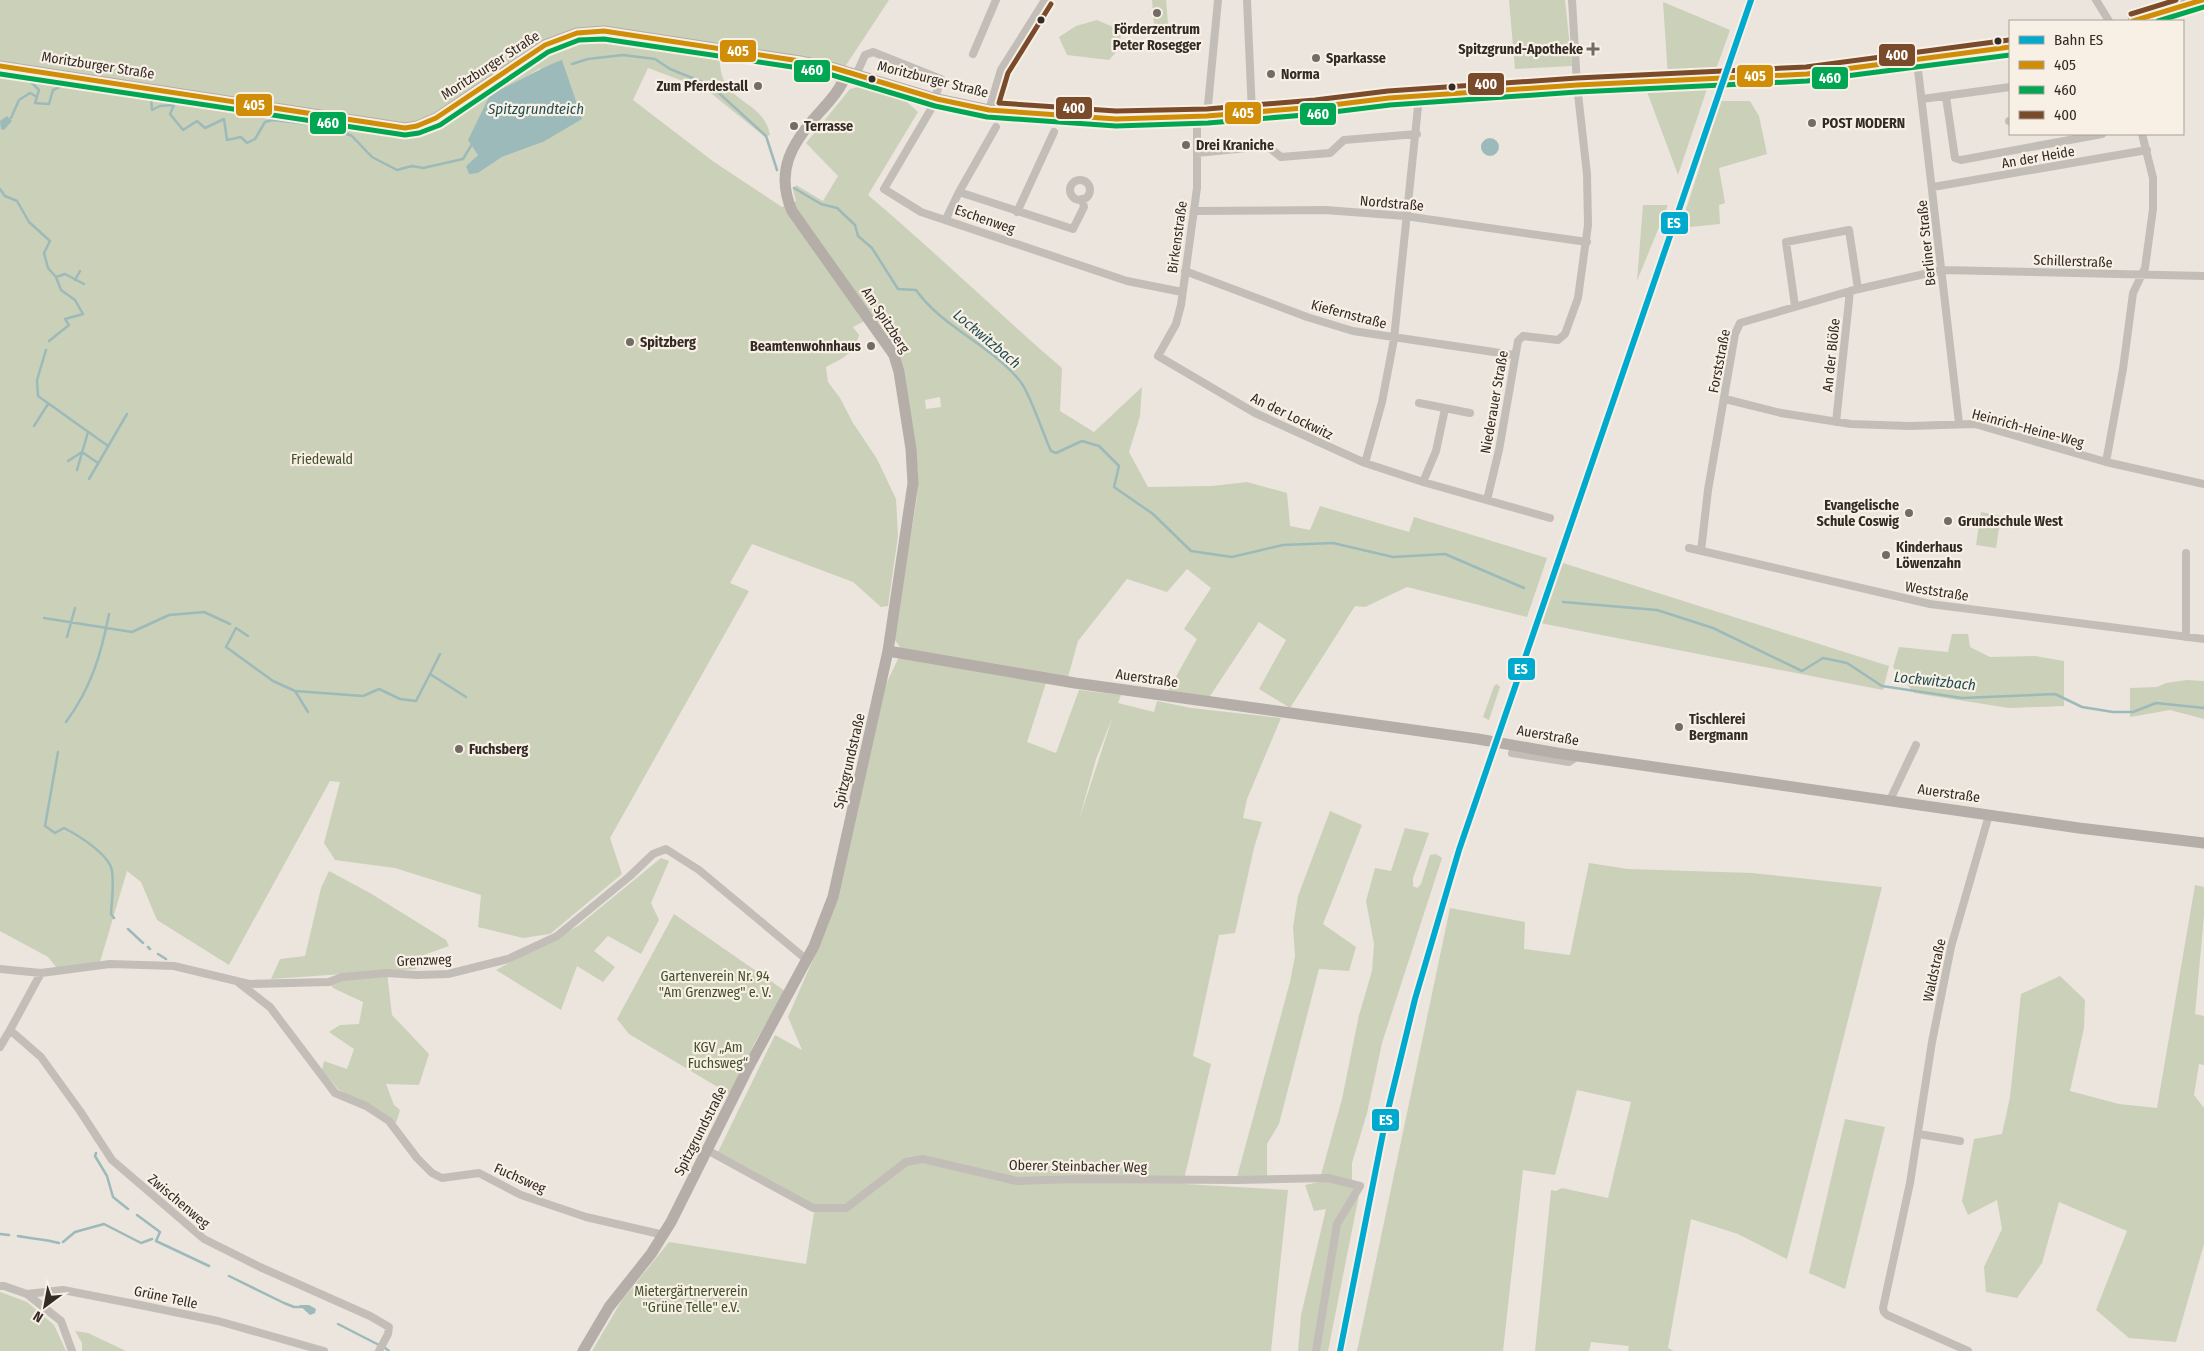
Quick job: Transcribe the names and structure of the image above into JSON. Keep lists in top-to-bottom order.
{
  "streets": {
    "street": [
      "Moritzburger Straße",
      "An der Heide",
      "Nordstraße",
      "Eschenweg",
      "Birkenstraße",
      "Berliner Straße",
      "Schillerstraße",
      "Kiefernstraße",
      "Am Spitzberg",
      "An der Blöße",
      "Forststraße",
      "Niederauer Straße",
      "An der Lockwitz",
      "Heinrich-Heine-Weg",
      "Weststraße",
      "Auerstraße",
      "Spitzgrundstraße",
      "Grenzweg",
      "Waldstraße",
      "Oberer Steinbacher Weg",
      "Fuchsweg",
      "Zwischenweg",
      "Grüne Telle"
    ]
  },
  "crossings": [
    ["Moritzburger Straße", "Eschenweg"],
    ["Moritzburger Straße", "Birkenstraße"],
    ["Moritzburger Straße", "Berliner Straße"],
    ["Moritzburger Straße", "Am Spitzberg"],
    ["Moritzburger Straße", "Niederauer Straße"],
    ["An der Heide", "Berliner Straße"],
    ["Nordstraße", "Birkenstraße"],
    ["Nordstraße", "Niederauer Straße"],
    ["Eschenweg", "Birkenstraße"],
    ["Birkenstraße", "Kiefernstraße"],
    ["Birkenstraße", "An der Lockwitz"],
    ["Berliner Straße", "Schillerstraße"],
    ["Berliner Straße", "Forststraße"],
    ["Berliner Straße", "Heinrich-Heine-Weg"],
    ["Schillerstraße", "Forststraße"],
    ["Kiefernstraße", "Niederauer Straße"],
    ["Am Spitzberg", "Auerstraße"],
    ["Am Spitzberg", "Spitzgrundstraße"],
    ["An der Blöße", "Forststraße"],
    ["An der Blöße", "Heinrich-Heine-Weg"],
    ["Forststraße", "Heinrich-Heine-Weg"],
    ["Forststraße", "Weststraße"],
    ["Niederauer Straße", "An der Lockwitz"],
    ["Auerstraße", "Spitzgrundstraße"],
    ["Auerstraße", "Waldstraße"],
    ["Spitzgrundstraße", "Grenzweg"],
    ["Spitzgrundstraße", "Oberer Steinbacher Weg"],
    ["Spitzgrundstraße", "Fuchsweg"],
    ["Grenzweg", "Fuchsweg"]
  ],
  "water": ["Spitzgrundteich", "Lockwitzbach"],
  "parks": [
    "Friedewald",
    "Gartenverein Nr. 94 \"Am Grenzweg\" e. V.",
    "KGV „Am Fuchsweg“",
    "Mietergärtnerverein \"Grüne Telle\" e.V."
  ],
  "places": {
    "other": [
      "Förderzentrum Peter Rosegger",
      "Sparkasse",
      "Norma",
      "Zum Pferdestall",
      "POST MODERN",
      "Terrasse",
      "Drei Kraniche",
      "Spitzberg",
      "Beamtenwohnhaus",
      "Evangelische Schule Coswig",
      "Grundschule West",
      "Kinderhaus Löwenzahn",
      "Tischlerei Bergmann",
      "Fuchsberg"
    ],
    "health": ["Spitzgrund-Apotheke"]
  },
  "lines": [
    "rail line ES",
    "transit line 405",
    "transit line 400",
    "transit line 460"
  ],
  "legend": [
    "Bahn ES",
    "405",
    "460",
    "400"
  ],
  "north": "bottom left"
}
